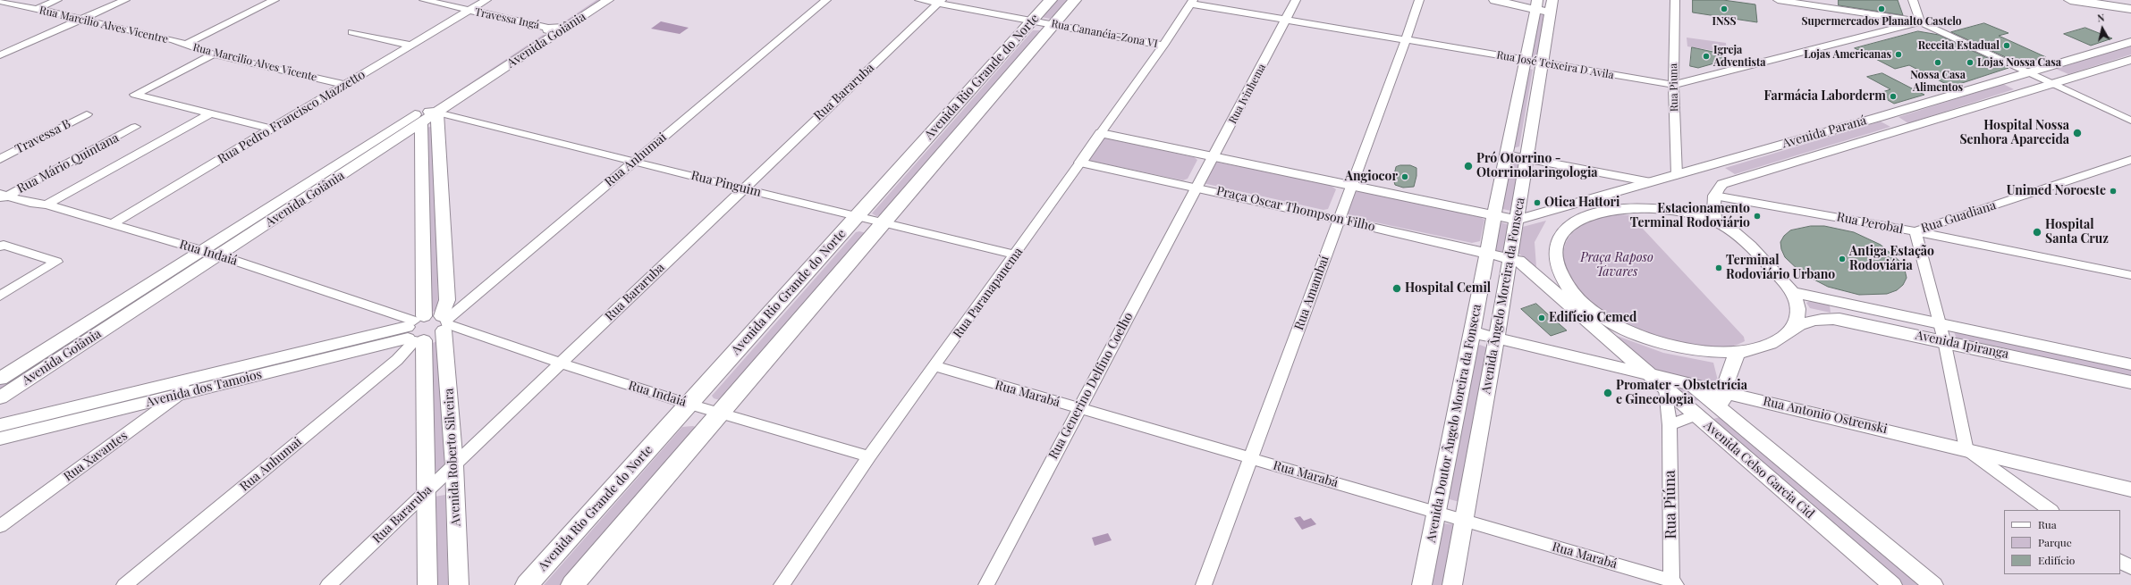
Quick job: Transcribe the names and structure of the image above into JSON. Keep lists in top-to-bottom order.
{
  "streets": {
    "main road": ["Avenida Rio Grande do Norte"],
    "street": [
      "Travessa Ingá",
      "Rua Marcilio Alves Vicentre",
      "Rua Cananéia-Zona VI",
      "Avenida Goiânia",
      "Rua Marcilio Alves Vicente",
      "Rua José Teixeira D Avila",
      "Rua Piuna",
      "Rua Bararuba",
      "Rua Ivinhema",
      "Rua Pedro Francisco Mazzetto",
      "Avenida Paraná",
      "Travessa B",
      "Rua Anhumai",
      "Rua Mário Quintana",
      "Rua Pinguim",
      "Praça Oscar Thompson Filho",
      "Rua Guadiana",
      "Rua Perobal",
      "Rua Indaiá",
      "Rua Paranapanema",
      "Rua Amambaí",
      "Avenida Ângelo Moreira da Fonseca",
      "Avenida Ipiranga",
      "Rua Generino Delfino Coelho",
      "Avenida dos Tamoios",
      "Rua Marabá",
      "Rua Antonio Ostrenski",
      "Avenida Doutor Ângelo Moreira da Fonseca",
      "Rua Xavantes",
      "Avenida Roberto Silveira",
      "Avenida Celso Garcia Cid",
      "Rua Piúna"
    ]
  },
  "crossings": [
    ["Travessa Ingá", "Avenida Goiânia"],
    ["Travessa Ingá", "Rua Pedro Francisco Mazzetto"],
    ["Rua Marcilio Alves Vicentre", "Rua Marcilio Alves Vicente"],
    ["Rua Cananéia-Zona VI", "Avenida Rio Grande do Norte"],
    ["Rua Cananéia-Zona VI", "Rua Bararuba"],
    ["Rua Cananéia-Zona VI", "Rua Paranapanema"],
    ["Avenida Goiânia", "Rua Pinguim"],
    ["Avenida Goiânia", "Rua Indaiá"],
    ["Avenida Goiânia", "Avenida Roberto Silveira"],
    ["Rua Marcilio Alves Vicente", "Rua Pedro Francisco Mazzetto"],
    ["Rua José Teixeira D Avila", "Rua Piuna"],
    ["Rua José Teixeira D Avila", "Rua Ivinhema"],
    ["Rua José Teixeira D Avila", "Rua Paranapanema"],
    ["Rua José Teixeira D Avila", "Rua Amambaí"],
    ["Rua José Teixeira D Avila", "Avenida Ângelo Moreira da Fonseca"],
    ["Rua José Teixeira D Avila", "Avenida Doutor Ângelo Moreira da Fonseca"],
    ["Avenida Rio Grande do Norte", "Rua Pinguim"],
    ["Avenida Rio Grande do Norte", "Rua Indaiá"],
    ["Rua Piuna", "Avenida Paraná"],
    ["Rua Bararuba", "Rua Pinguim"],
    ["Rua Bararuba", "Rua Indaiá"],
    ["Rua Bararuba", "Avenida Roberto Silveira"],
    ["Rua Ivinhema", "Praça Oscar Thompson Filho"],
    ["Rua Ivinhema", "Rua Generino Delfino Coelho"],
    ["Rua Pedro Francisco Mazzetto", "Rua Indaiá"],
    ["Avenida Paraná", "Rua Perobal"],
    ["Avenida Paraná", "Avenida Ângelo Moreira da Fonseca"],
    ["Rua Anhumai", "Rua Pinguim"],
    ["Rua Anhumai", "Rua Indaiá"],
    ["Rua Anhumai", "Avenida dos Tamoios"],
    ["Rua Anhumai", "Avenida Roberto Silveira"],
    ["Rua Mário Quintana", "Rua Indaiá"],
    ["Rua Pinguim", "Rua Paranapanema"],
    ["Rua Pinguim", "Avenida Roberto Silveira"],
    ["Praça Oscar Thompson Filho", "Rua Paranapanema"],
    ["Praça Oscar Thompson Filho", "Rua Amambaí"],
    ["Praça Oscar Thompson Filho", "Avenida Ângelo Moreira da Fonseca"],
    ["Praça Oscar Thompson Filho", "Rua Generino Delfino Coelho"],
    ["Praça Oscar Thompson Filho", "Avenida Doutor Ângelo Moreira da Fonseca"],
    ["Praça Oscar Thompson Filho", "Avenida Celso Garcia Cid"],
    ["Rua Guadiana", "Rua Perobal"],
    ["Rua Guadiana", "Avenida Ipiranga"],
    ["Rua Guadiana", "Rua Antonio Ostrenski"],
    ["Rua Indaiá", "Rua Paranapanema"],
    ["Rua Indaiá", "Avenida dos Tamoios"],
    ["Rua Indaiá", "Avenida Roberto Silveira"],
    ["Rua Paranapanema", "Rua Marabá"],
    ["Rua Amambaí", "Rua Marabá"],
    ["Avenida Ângelo Moreira da Fonseca", "Rua Marabá"],
    ["Avenida Ângelo Moreira da Fonseca", "Rua Antonio Ostrenski"],
    ["Avenida Ângelo Moreira da Fonseca", "Avenida Celso Garcia Cid"],
    ["Rua Generino Delfino Coelho", "Rua Marabá"],
    ["Avenida dos Tamoios", "Rua Xavantes"],
    ["Avenida dos Tamoios", "Avenida Roberto Silveira"],
    ["Rua Marabá", "Avenida Doutor Ângelo Moreira da Fonseca"],
    ["Rua Marabá", "Rua Piúna"],
    ["Rua Antonio Ostrenski", "Avenida Doutor Ângelo Moreira da Fonseca"],
    ["Rua Antonio Ostrenski", "Avenida Celso Garcia Cid"],
    ["Avenida Celso Garcia Cid", "Rua Piúna"]
  ],
  "parks": ["Praça Raposo Tavares"],
  "places": [
    "INSS",
    "Supermercados Planalto Castelo",
    "Receita Estadual",
    "Lojas Americanas",
    "Igreja Adventista",
    "Nossa Casa Alimentos",
    "Lojas Nossa Casa",
    "Farmácia Laborderm",
    "Hospital Nossa Senhora Aparecida",
    "Pró Otorrino - Otorrinolaringologia",
    "Angiocor",
    "Unimed Noroeste",
    "Otica Hattori",
    "Estacionamento Terminal Rodoviário",
    "Hospital Santa Cruz",
    "Antiga Estação Rodoviária",
    "Terminal Rodoviário Urbano",
    "Hospital Cemil",
    "Edifício Cemed",
    "Promater - Obstetrícia e Ginecologia"
  ],
  "legend": ["Rua", "Parque", "Edifício"],
  "north": "top"
}
